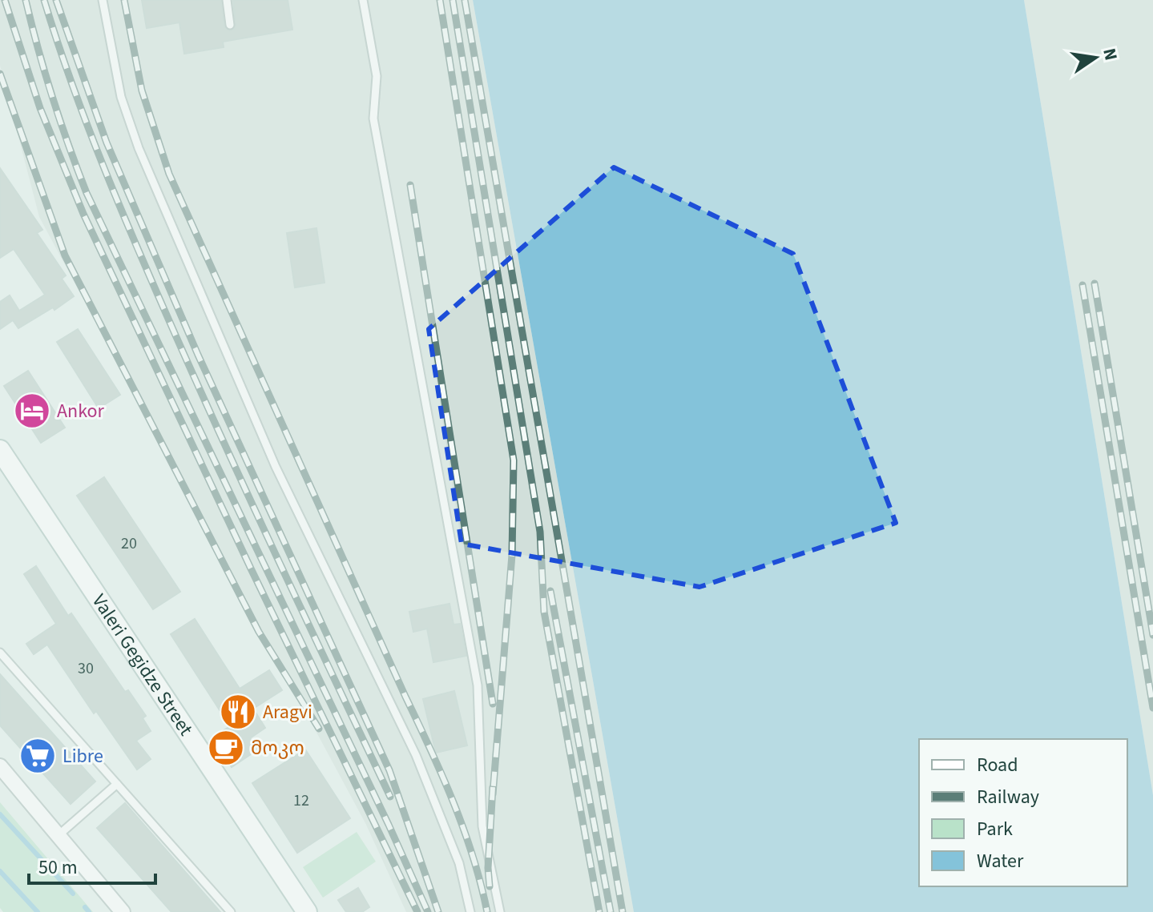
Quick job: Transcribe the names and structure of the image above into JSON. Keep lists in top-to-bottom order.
{
  "streets": {
    "street": ["Valeri Gegidze Street"]
  },
  "places": {
    "hotel": ["Ankor"],
    "restaurant": ["Aragvi"],
    "cafe": ["მოკო"],
    "supermarket": ["Libre"]
  },
  "house_numbers": ["20", "30", "12"],
  "legend": [
    "Road",
    "Railway",
    "Park",
    "Water"
  ],
  "scale_bar": "50 m",
  "north": "right"
}
